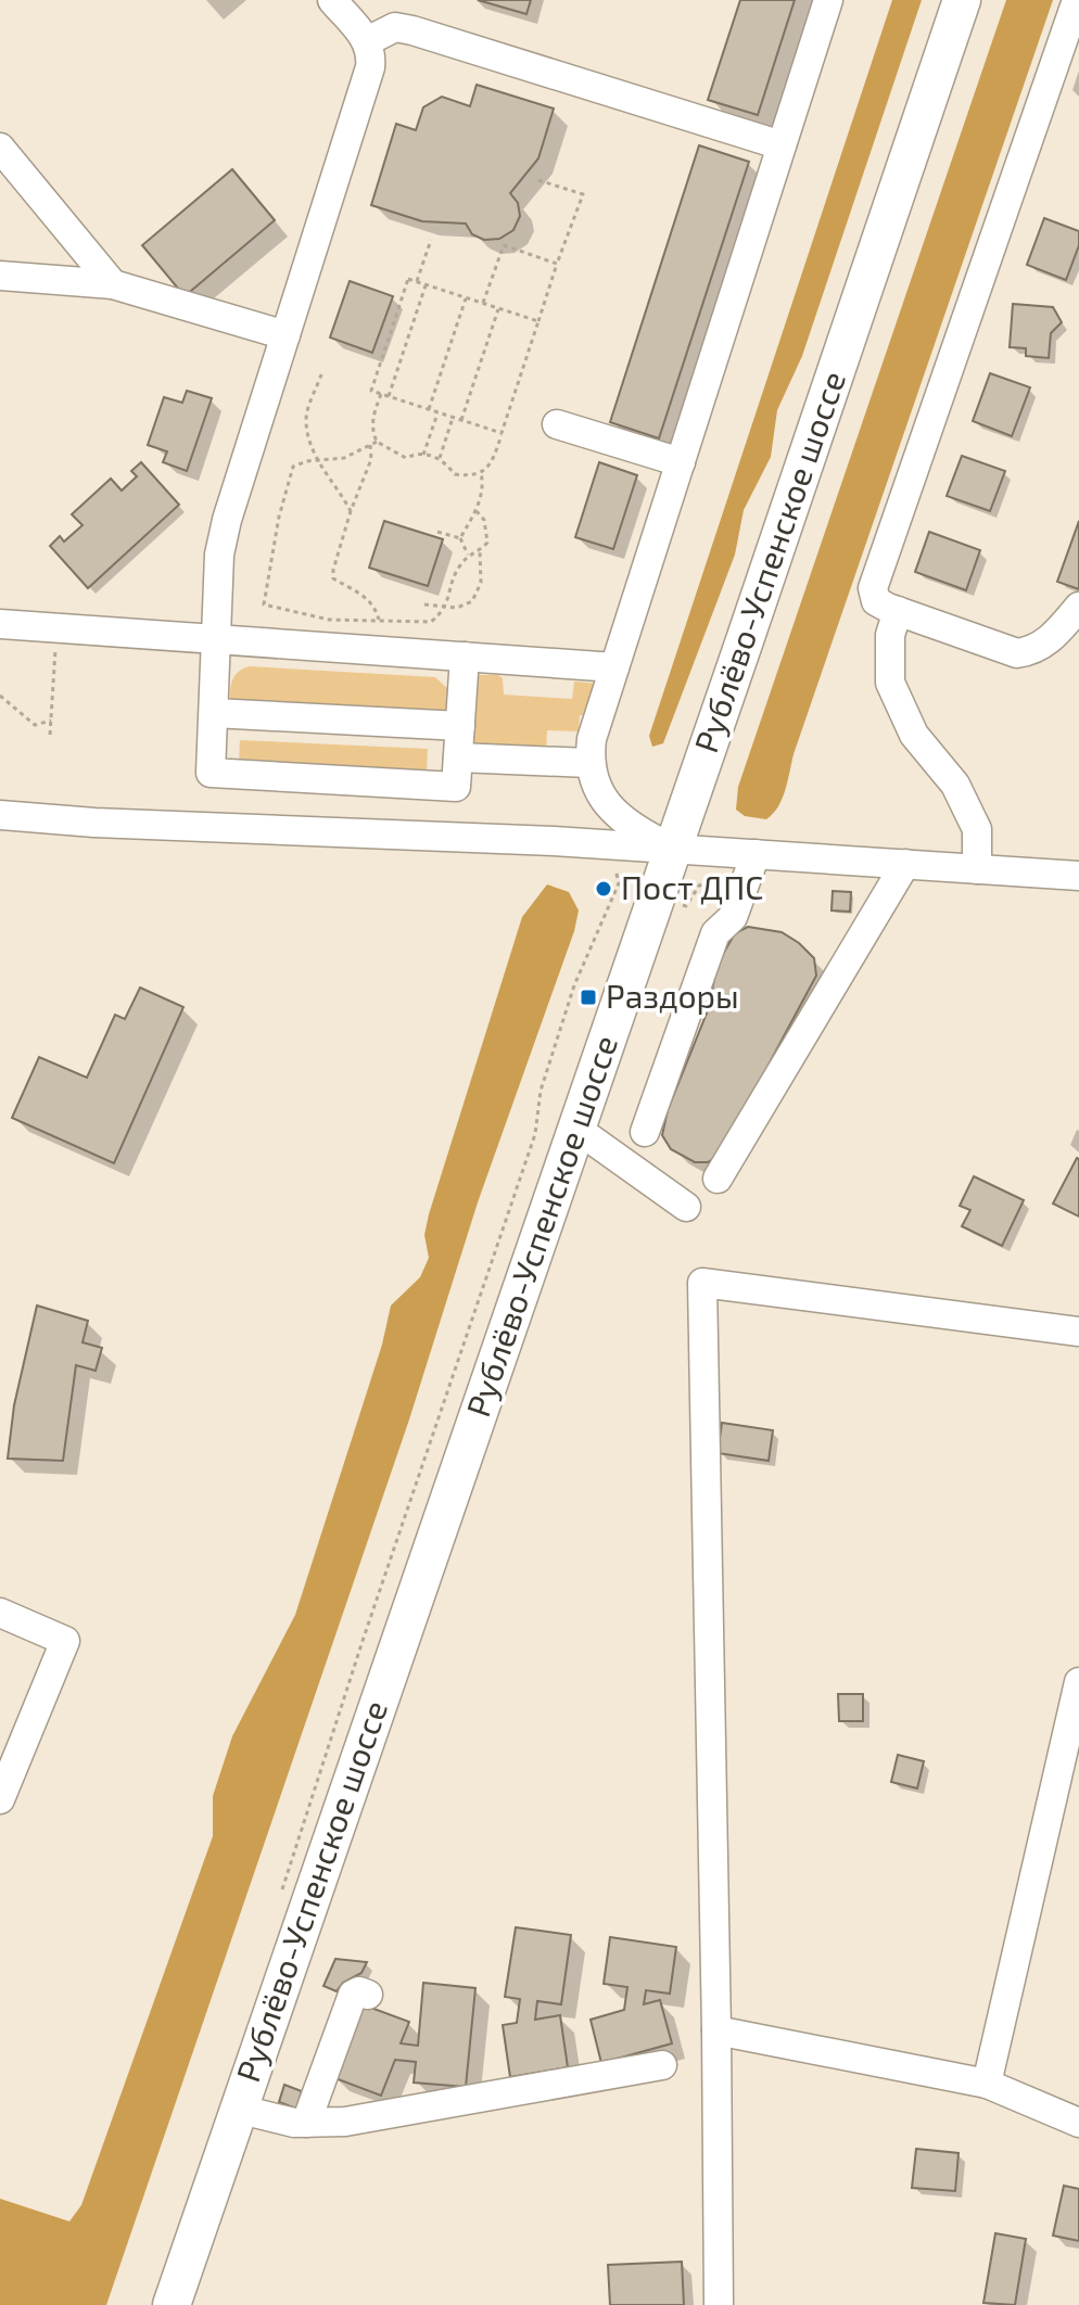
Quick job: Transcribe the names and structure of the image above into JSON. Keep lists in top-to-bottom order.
{
  "streets": {
    "main road": ["Рублёво-Успенское шоссе"]
  },
  "places": {
    "other": ["Пост ДПС"],
    "transit": ["Раздоры"]
  }
}
